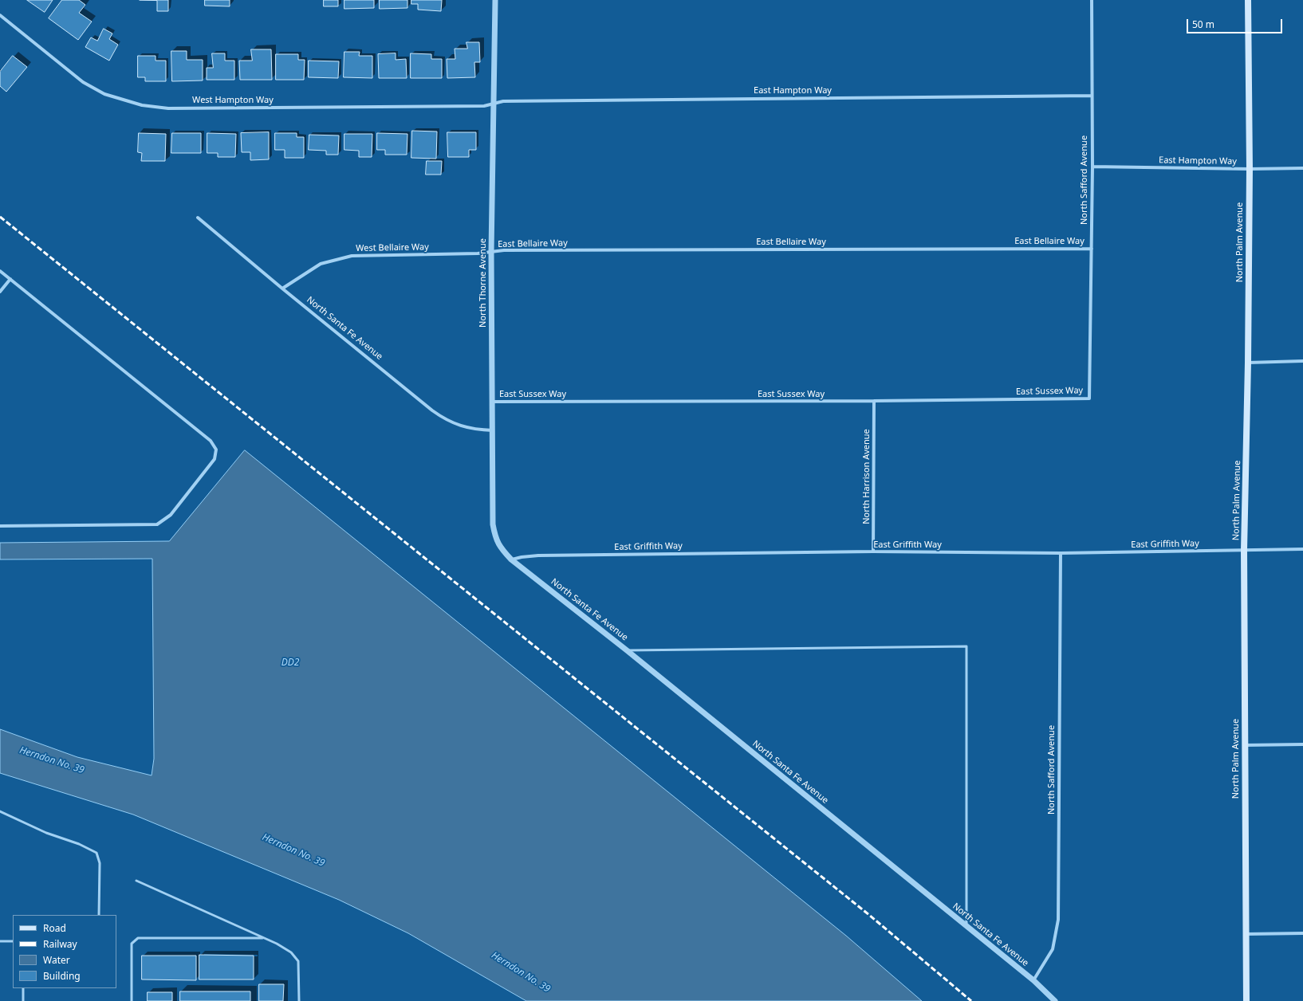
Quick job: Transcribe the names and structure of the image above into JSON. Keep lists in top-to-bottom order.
{
  "streets": {
    "main road": ["North Palm Avenue"],
    "street": [
      "East Hampton Way",
      "West Hampton Way",
      "North Safford Avenue",
      "East Bellaire Way",
      "West Bellaire Way",
      "North Thorne Avenue",
      "North Santa Fe Avenue",
      "East Sussex Way",
      "North Harrison Avenue",
      "East Griffith Way"
    ]
  },
  "crossings": [
    ["East Hampton Way", "West Hampton Way"],
    ["East Hampton Way", "North Safford Avenue"],
    ["East Hampton Way", "North Palm Avenue"],
    ["East Hampton Way", "North Thorne Avenue"],
    ["West Hampton Way", "North Thorne Avenue"],
    ["North Safford Avenue", "East Bellaire Way"],
    ["North Safford Avenue", "North Santa Fe Avenue"],
    ["North Safford Avenue", "East Sussex Way"],
    ["North Safford Avenue", "East Griffith Way"],
    ["East Bellaire Way", "West Bellaire Way"],
    ["East Bellaire Way", "North Thorne Avenue"],
    ["North Palm Avenue", "East Griffith Way"],
    ["West Bellaire Way", "North Thorne Avenue"],
    ["West Bellaire Way", "North Santa Fe Avenue"],
    ["North Thorne Avenue", "North Santa Fe Avenue"],
    ["North Thorne Avenue", "East Sussex Way"],
    ["North Thorne Avenue", "East Griffith Way"],
    ["North Santa Fe Avenue", "East Griffith Way"],
    ["East Sussex Way", "North Harrison Avenue"],
    ["North Harrison Avenue", "East Griffith Way"]
  ],
  "water": ["DD2", "Herndon No. 39"],
  "legend": [
    "Road",
    "Railway",
    "Water",
    "Building"
  ],
  "scale_bar": "50 m"
}
